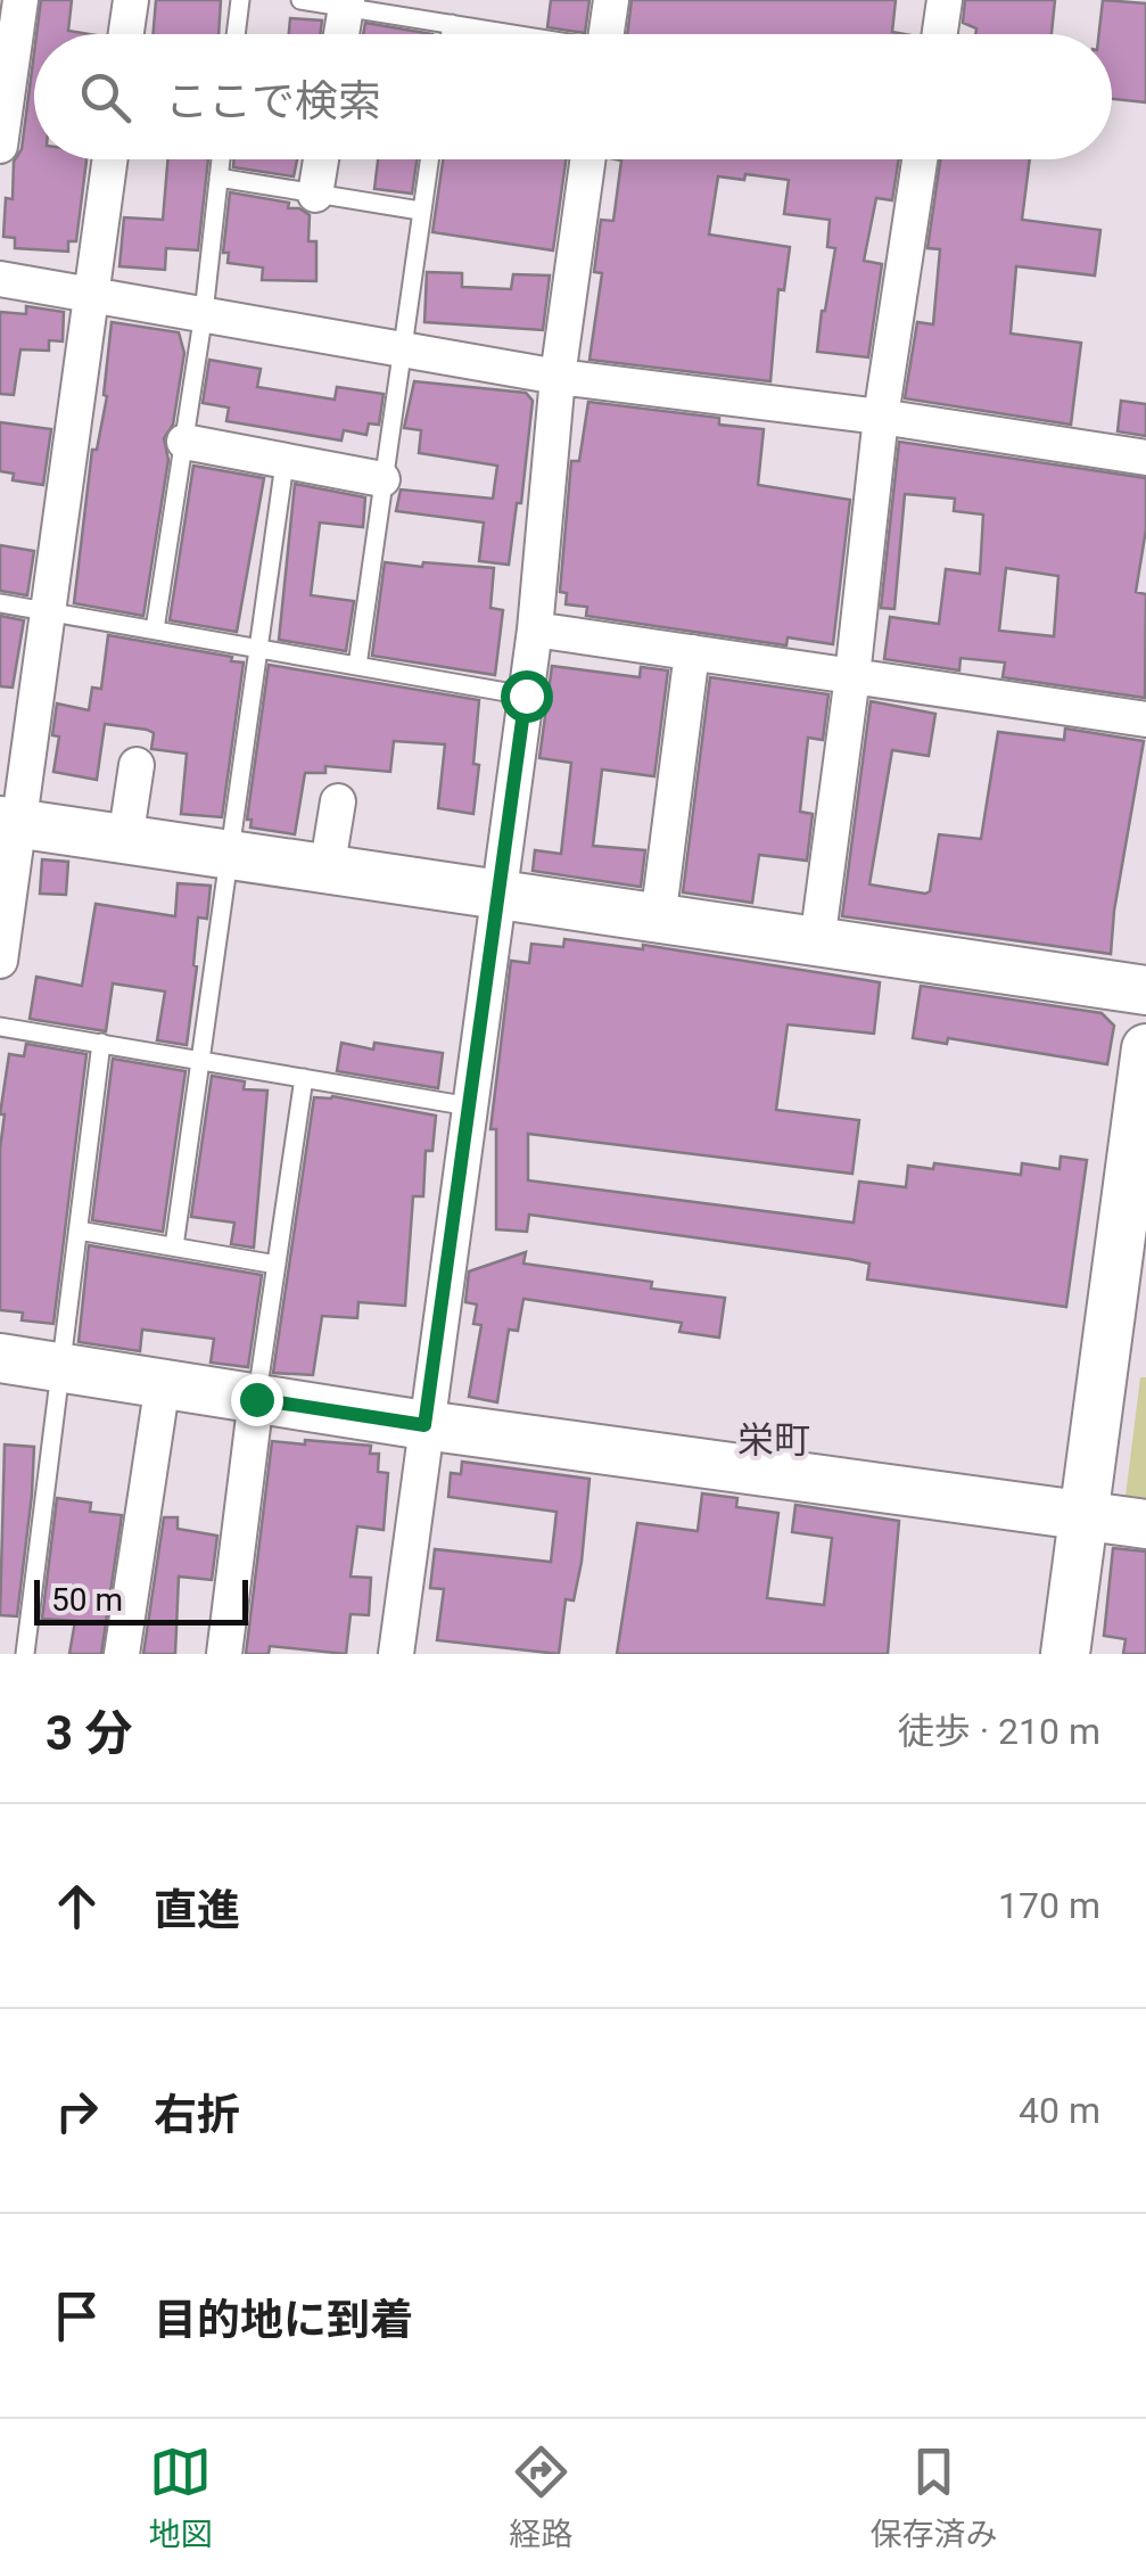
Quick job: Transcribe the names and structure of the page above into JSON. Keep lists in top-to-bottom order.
{
  "districts": ["栄町"],
  "scale_bar": "50 m",
  "page": {
    "search": "ここで検索",
    "scale": "50 m",
    "heading": ["3 分", "徒歩 · 210 m"],
    "list": [
      ["直進", "170 m"],
      ["右折", "40 m"],
      "目的地に到着"
    ],
    "nav": ["地図", "経路", "保存済み"]
  }
}
